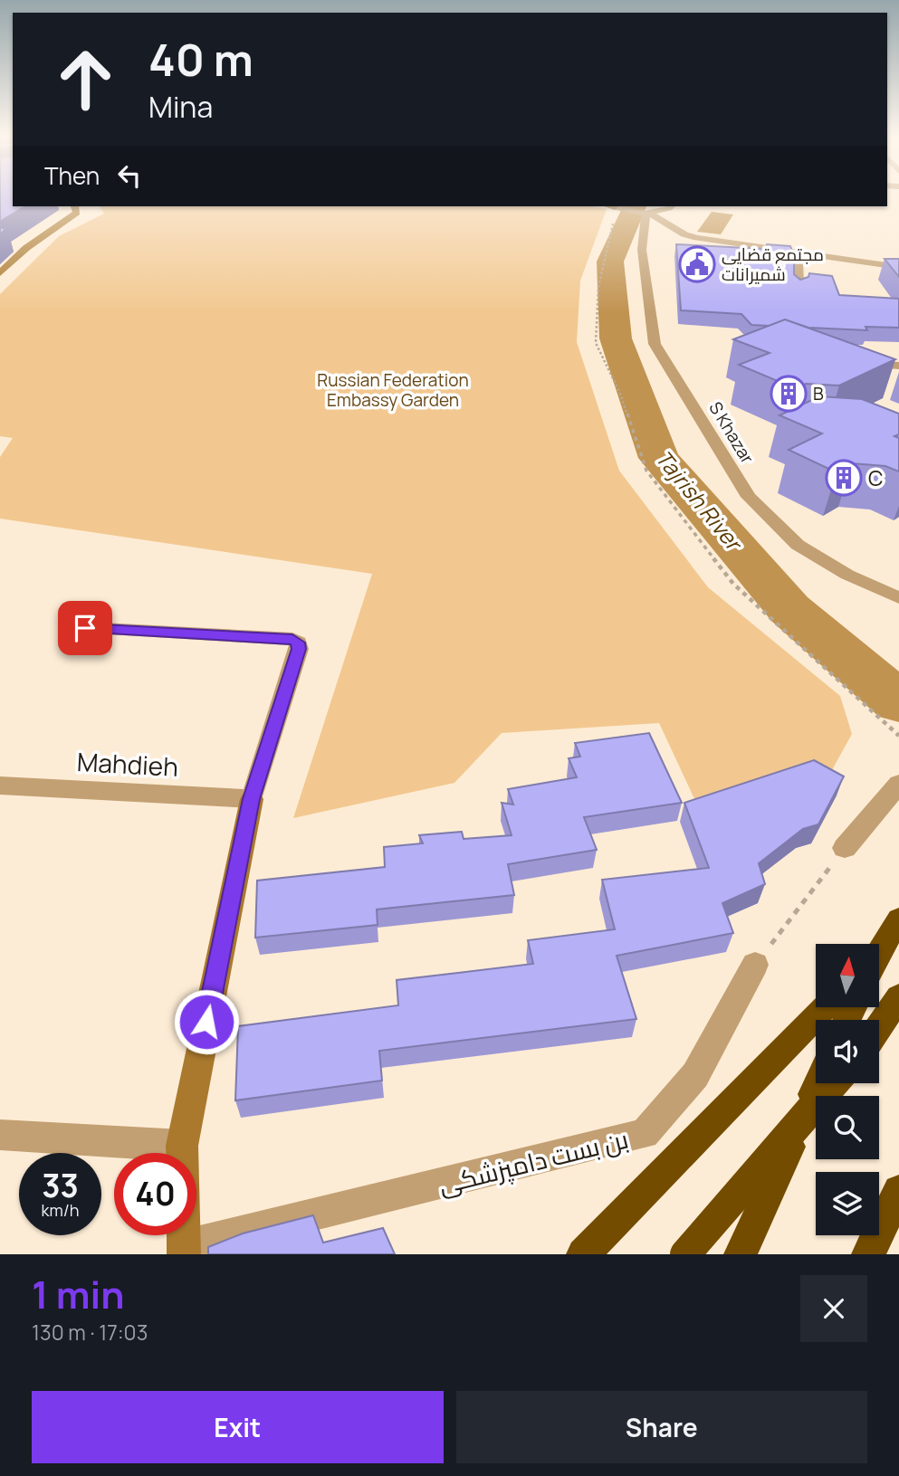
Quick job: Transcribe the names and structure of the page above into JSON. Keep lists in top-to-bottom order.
{
  "streets": {
    "street": ["S Khazar", "Mahdieh", "بن بست دامپزشکی"]
  },
  "water": ["Tajrish River"],
  "parks": ["Russian Federation Embassy Garden"],
  "places": {
    "public building": ["مجتمع قضایی شمیرانات"],
    "building": ["B", "C"]
  },
  "north": "top",
  "page": {
    "turn": ["40 m", "Mina"],
    "then": "Then",
    "speed": "33 km/h",
    "limit": "40",
    "heading": ["1 min", "130 m · 17:03"],
    "buttons": ["Exit", "Share"]
  }
}
